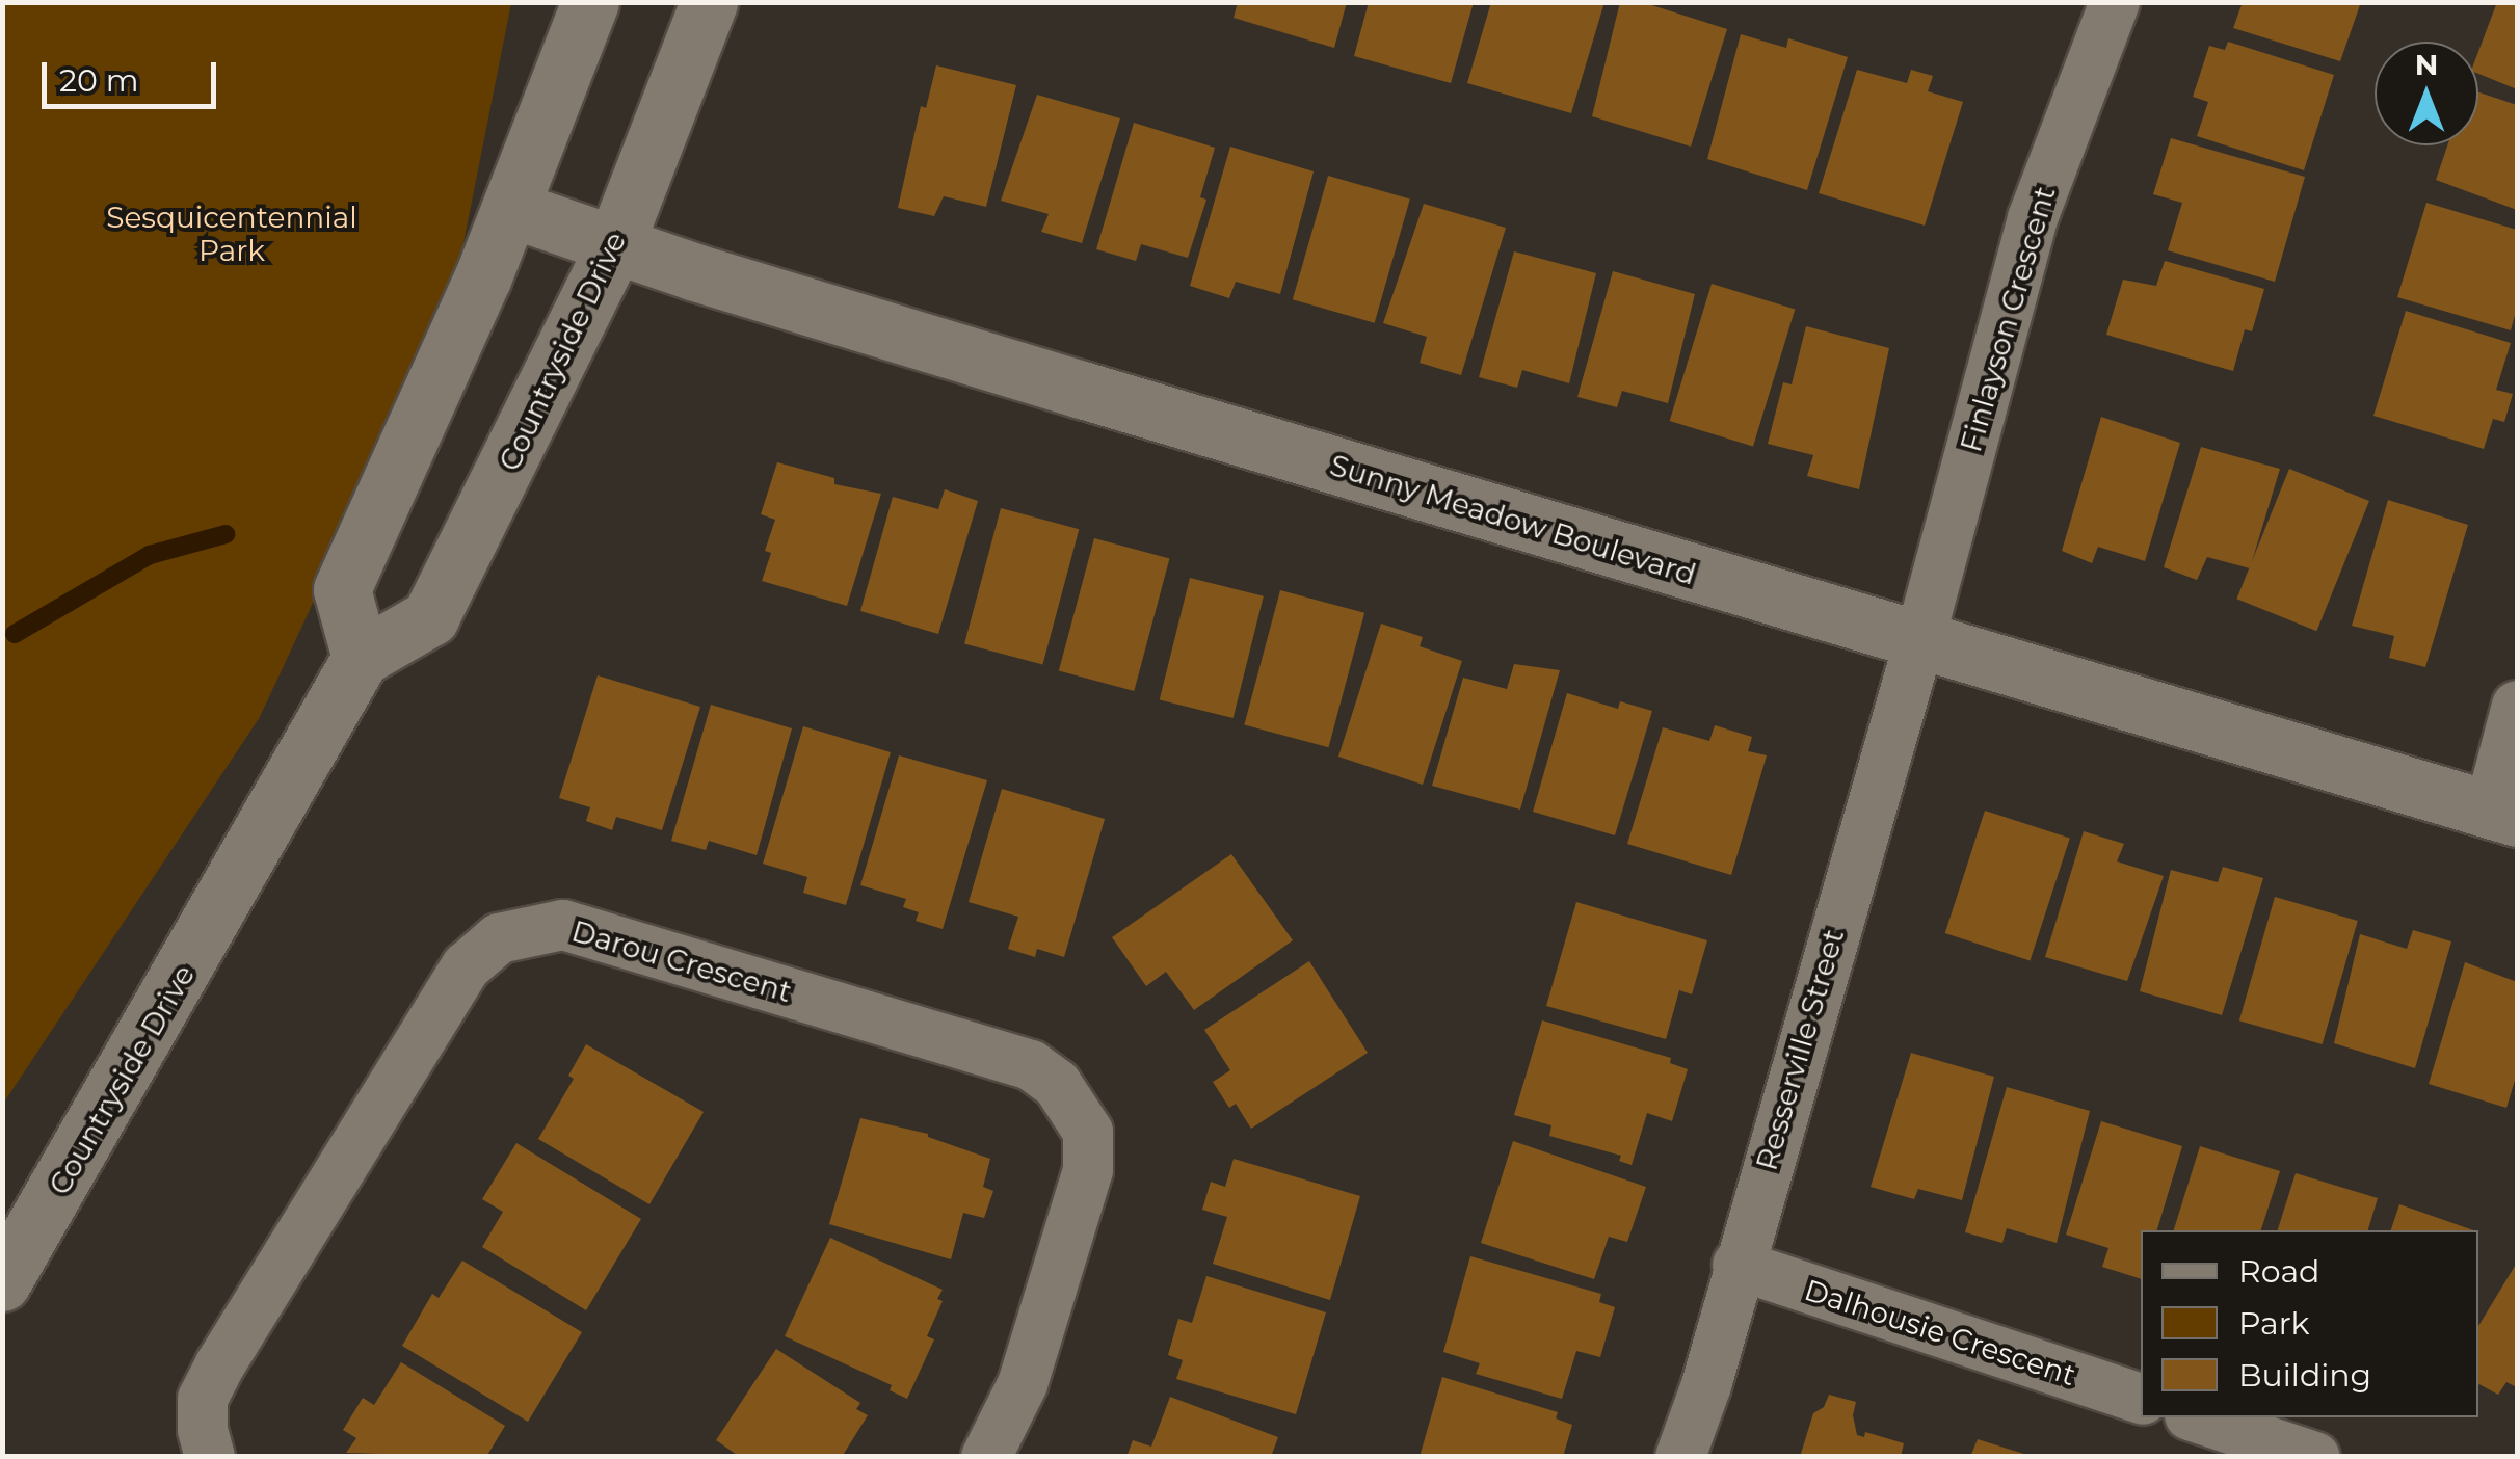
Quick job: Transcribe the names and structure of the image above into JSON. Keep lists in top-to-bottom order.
{
  "streets": {
    "main road": ["Countryside Drive", "Sunny Meadow Boulevard"],
    "street": [
      "Finlayson Crescent",
      "Darou Crescent",
      "Resserville Street",
      "Dalhousie Crescent"
    ]
  },
  "crossings": [
    ["Finlayson Crescent", "Sunny Meadow Boulevard"],
    ["Finlayson Crescent", "Resserville Street"],
    ["Countryside Drive", "Sunny Meadow Boulevard"],
    ["Sunny Meadow Boulevard", "Resserville Street"],
    ["Resserville Street", "Dalhousie Crescent"]
  ],
  "parks": ["Sesquicentennial Park"],
  "legend": ["Road", "Park", "Building"],
  "scale_bar": "20 m",
  "north": "top"
}
